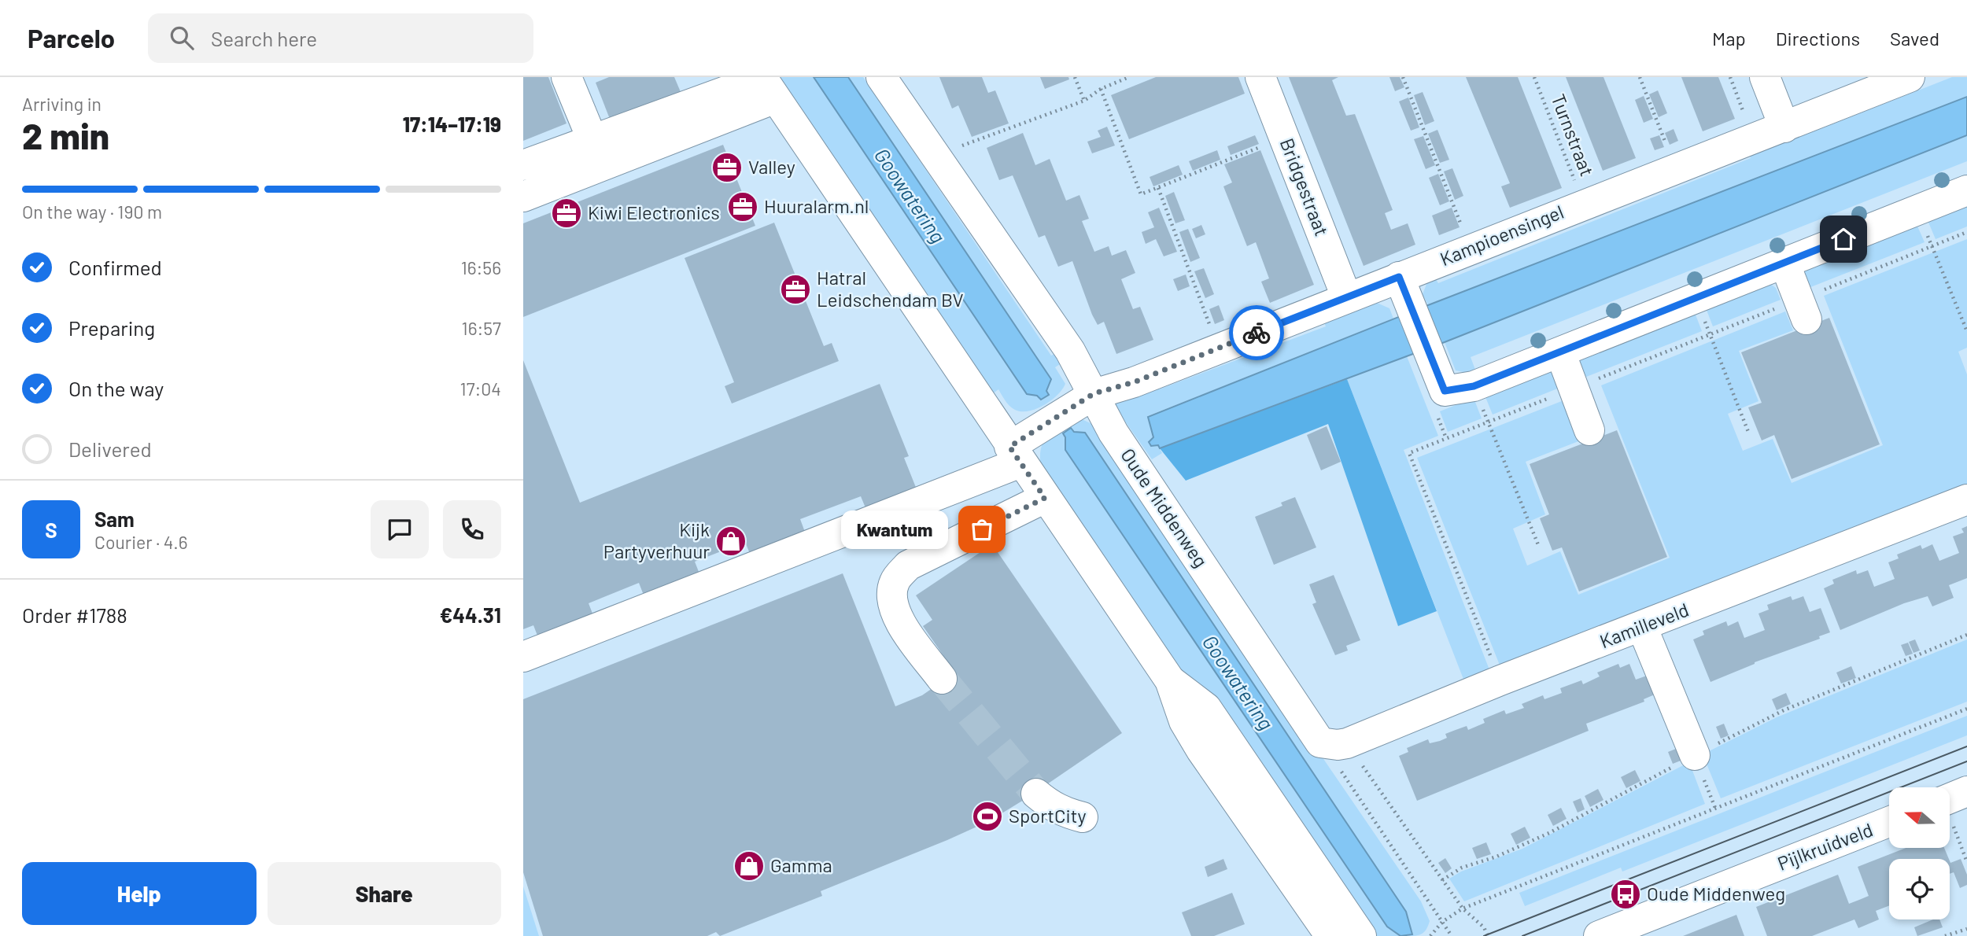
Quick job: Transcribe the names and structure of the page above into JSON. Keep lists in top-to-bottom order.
{
  "streets": {
    "street": [
      "Bridgestraat",
      "Kampioensingel",
      "Oude Middenweg",
      "Kamilleveld",
      "Pijlkruidveld"
    ],
    "path": ["Turnstraat"]
  },
  "crossings": [
    ["Turnstraat", "Kampioensingel"],
    ["Bridgestraat", "Kampioensingel"],
    ["Kampioensingel", "Oude Middenweg"],
    ["Oude Middenweg", "Kamilleveld"]
  ],
  "water": ["Goowatering"],
  "places": {
    "office": [
      "Valley",
      "Huuralarm.nl",
      "Kiwi Electronics",
      "Hatral Leidschendam BV"
    ],
    "other": ["Kwantum"],
    "shop": ["Kijk Partyverhuur", "Gamma"],
    "sports": ["SportCity"],
    "bus stop": ["Oude Middenweg"]
  },
  "north": "left",
  "page": {
    "header": "Parcelo",
    "search": "Search here",
    "nav": ["Map", "Directions", "Saved"],
    "heading": ["2 min", "Arriving in", "17:14–17:19"],
    "panel": [
      "Sam",
      "Courier · 4.6",
      "Order #1788",
      "€44.31"
    ],
    "bar": "On the way · 190 m",
    "list": [
      ["Confirmed", "16:56"],
      ["Preparing", "16:57"],
      ["On the way", "17:04"],
      "Delivered"
    ],
    "round": "S",
    "bubble": "Kwantum",
    "buttons": ["Help", "Share"]
  }
}
